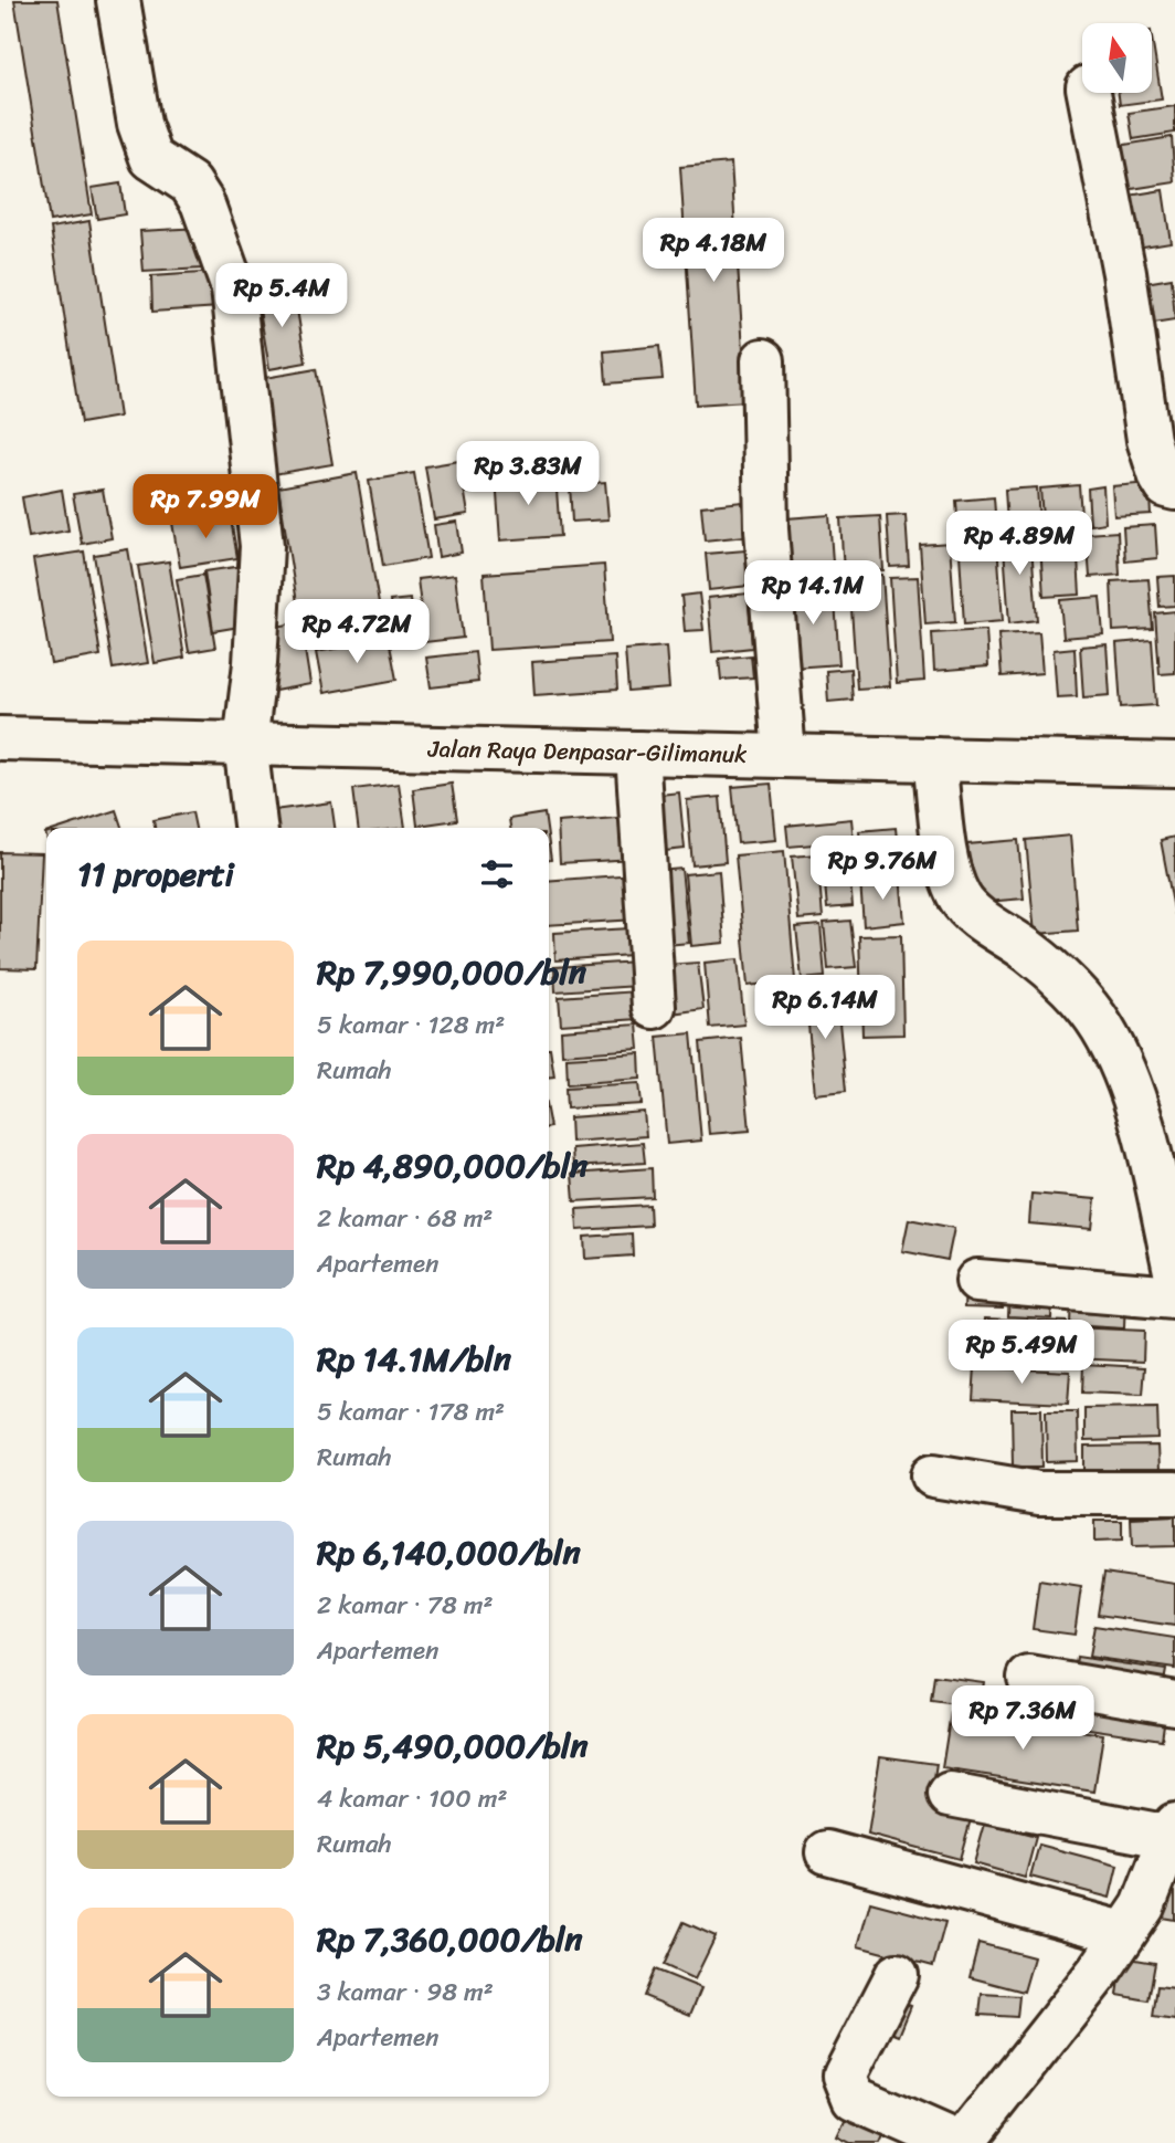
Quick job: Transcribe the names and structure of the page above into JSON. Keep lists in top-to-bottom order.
{
  "streets": {
    "main road": ["Jalan Raya Denpasar-Gilimanuk"]
  },
  "north": "top",
  "page": {
    "price": [
      "Rp 4.18M",
      "Rp 5.4M",
      "Rp 3.83M",
      "Rp 7.99M",
      "Rp 4.89M",
      "Rp 14.1M",
      "Rp 4.72M",
      "Rp 9.76M",
      "Rp 6.14M",
      "Rp 5.49M",
      "Rp 7.36M"
    ],
    "heading": "11 properti",
    "list": [
      {
        "name": "Rp 7,990,000/bln",
        "note": "5 kamar · 128 m² · Rumah"
      },
      {
        "name": "Rp 4,890,000/bln",
        "note": "2 kamar · 68 m² · Apartemen"
      },
      {
        "name": "Rp 14.1M/bln",
        "note": "5 kamar · 178 m² · Rumah"
      },
      {
        "name": "Rp 6,140,000/bln",
        "note": "2 kamar · 78 m² · Apartemen"
      },
      {
        "name": "Rp 5,490,000/bln",
        "note": "4 kamar · 100 m² · Rumah"
      },
      {
        "name": "Rp 7,360,000/bln",
        "note": "3 kamar · 98 m² · Apartemen"
      }
    ]
  }
}
